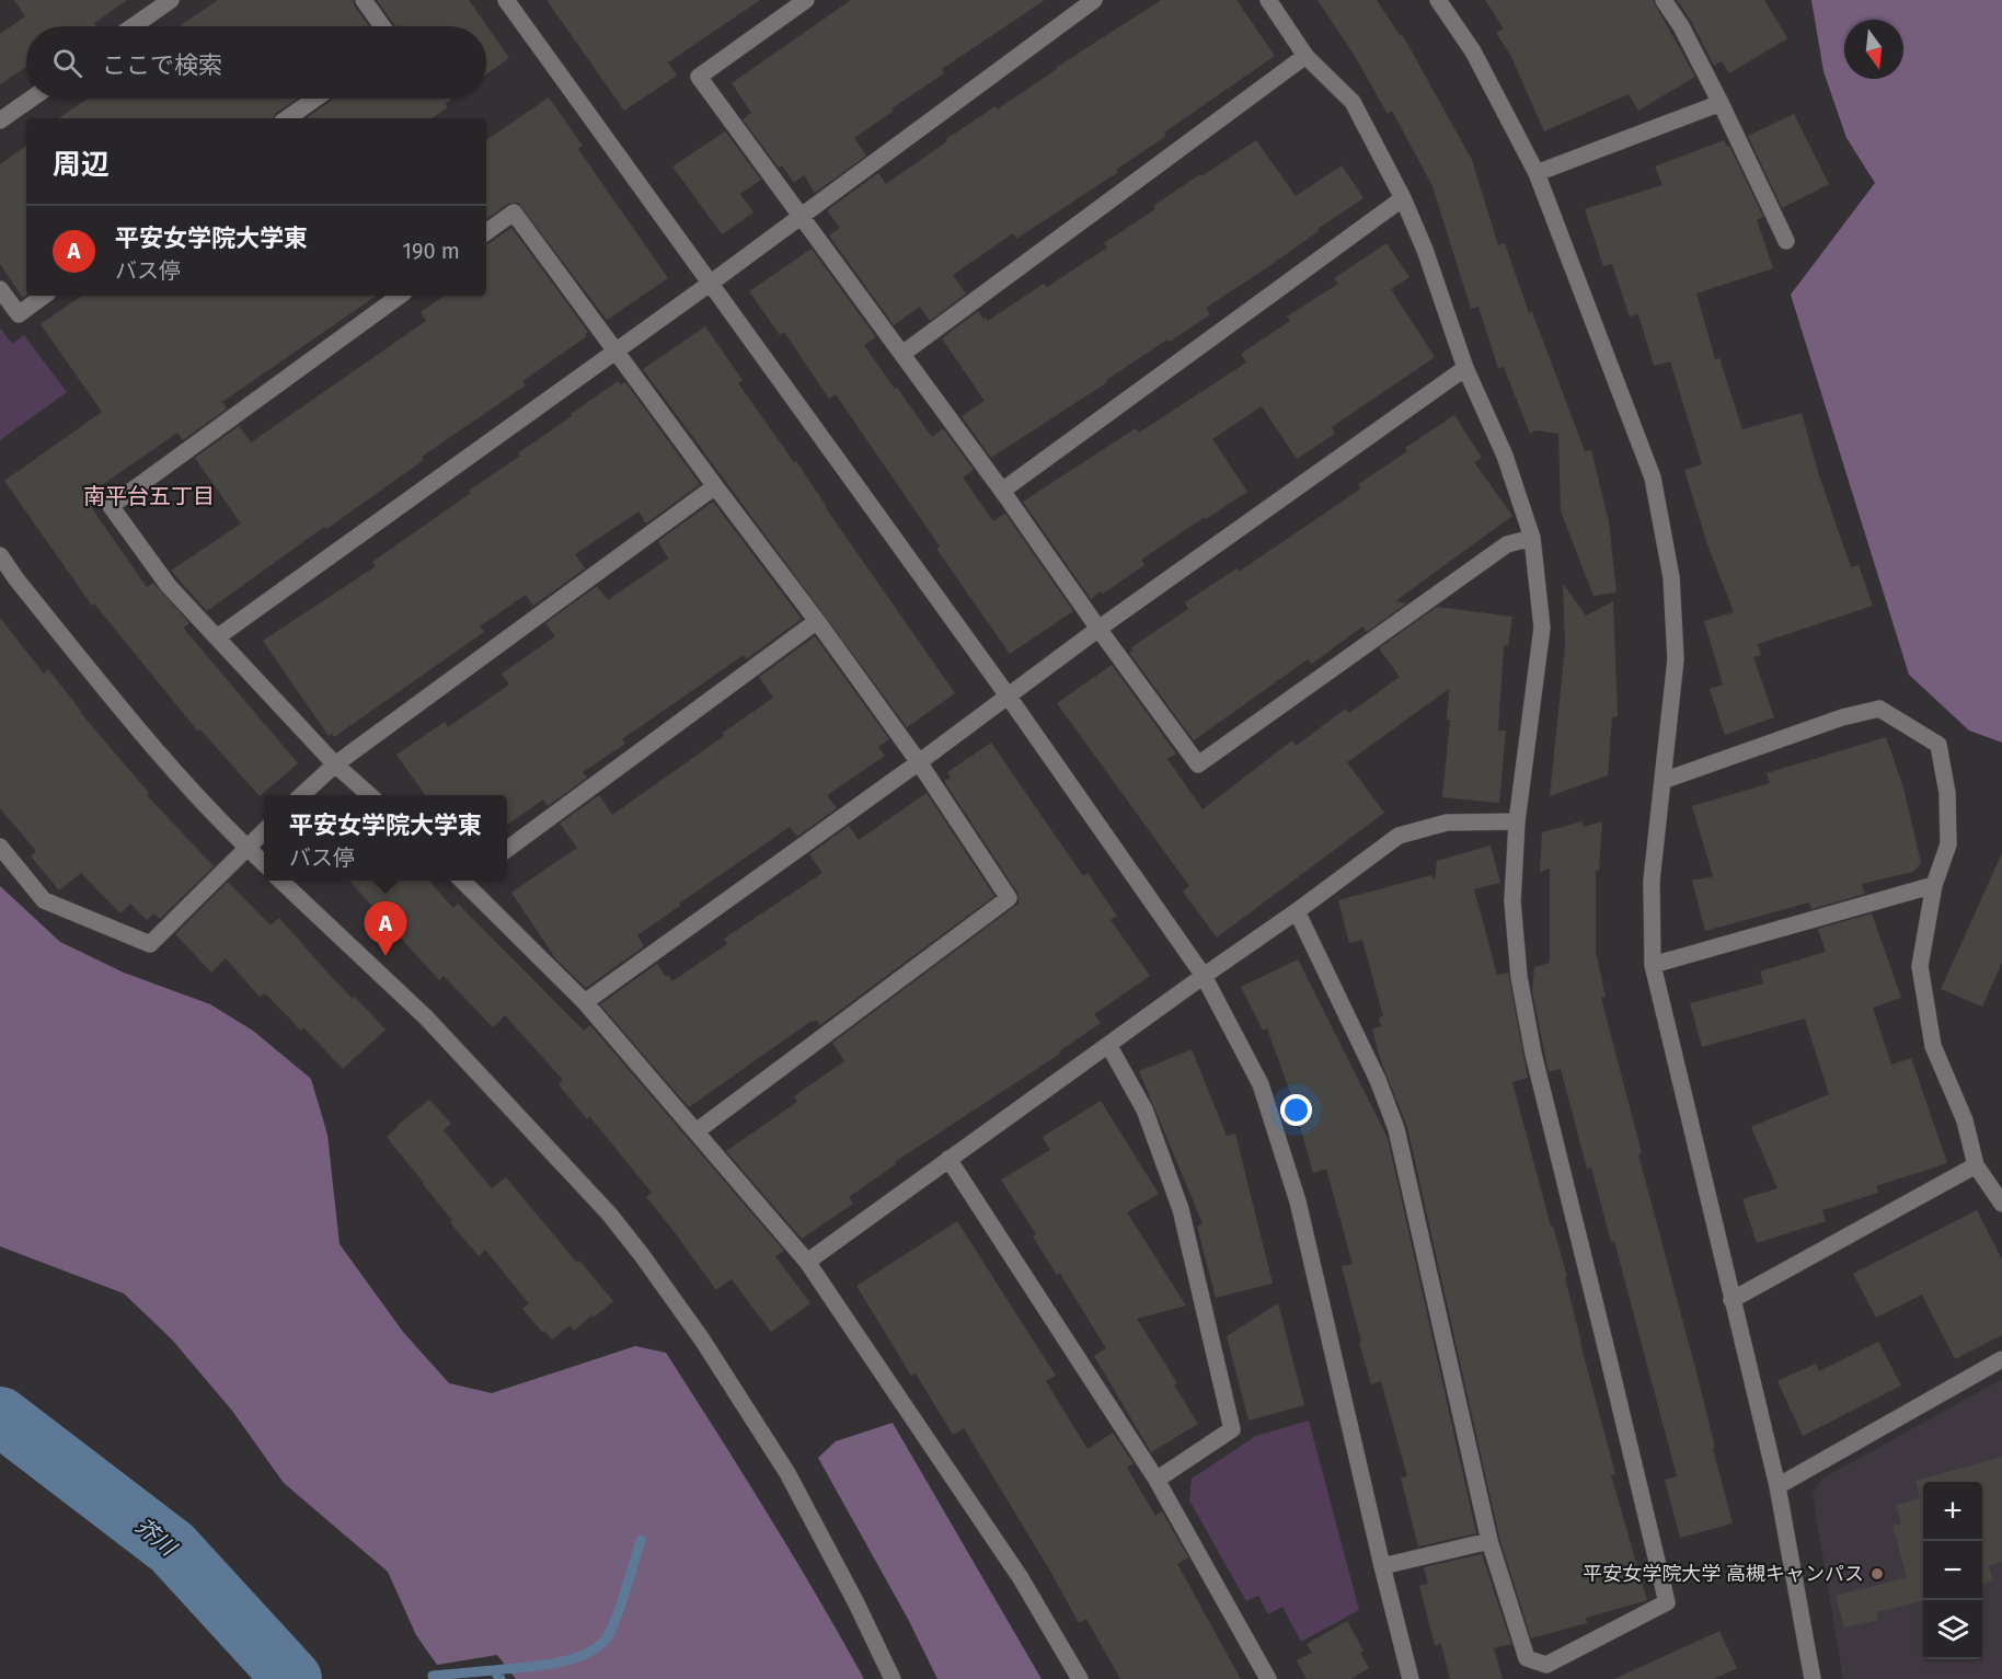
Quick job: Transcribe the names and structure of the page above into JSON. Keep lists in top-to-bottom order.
{
  "districts": ["南平台五丁目"],
  "water": ["芥川"],
  "places": ["平安女学院大学 高槻キャンパス"],
  "north": "bottom",
  "page": {
    "search": "ここで検索",
    "heading": "周辺",
    "list": [
      {
        "mark": "A",
        "name": "平安女学院大学東",
        "note": "バス停",
        "value": "190 m"
      }
    ],
    "popup": ["平安女学院大学東", "バス停"],
    "pins": "A",
    "map_buttons": ["+", "−"]
  }
}
